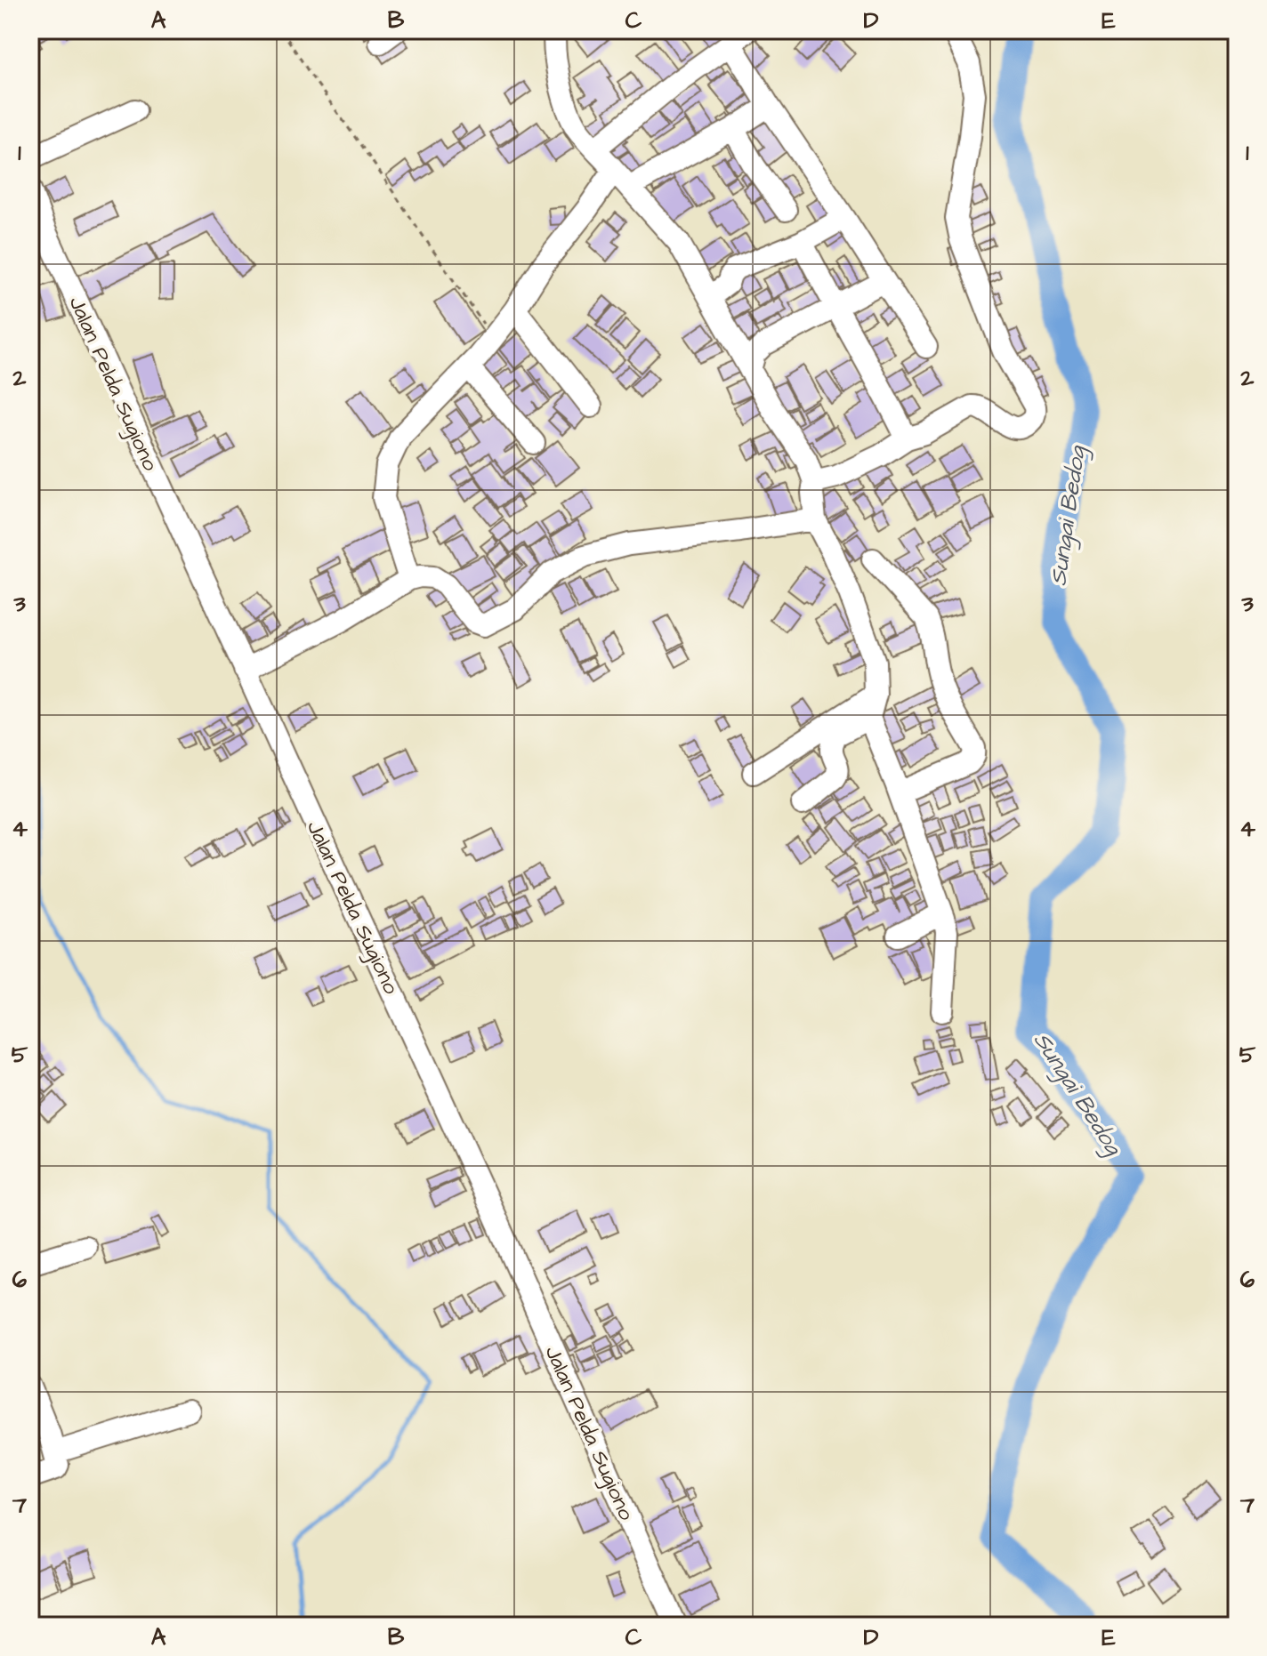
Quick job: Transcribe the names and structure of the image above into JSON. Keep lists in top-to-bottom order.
{
  "streets": {
    "street": ["Jalan Pelda Sugiono"]
  },
  "water": ["Sungai Bedog"],
  "grid": {
    "columns": [
      "A",
      "B",
      "C",
      "D",
      "E"
    ],
    "rows": [
      "1",
      "2",
      "3",
      "4",
      "5",
      "6",
      "7"
    ]
  }
}
